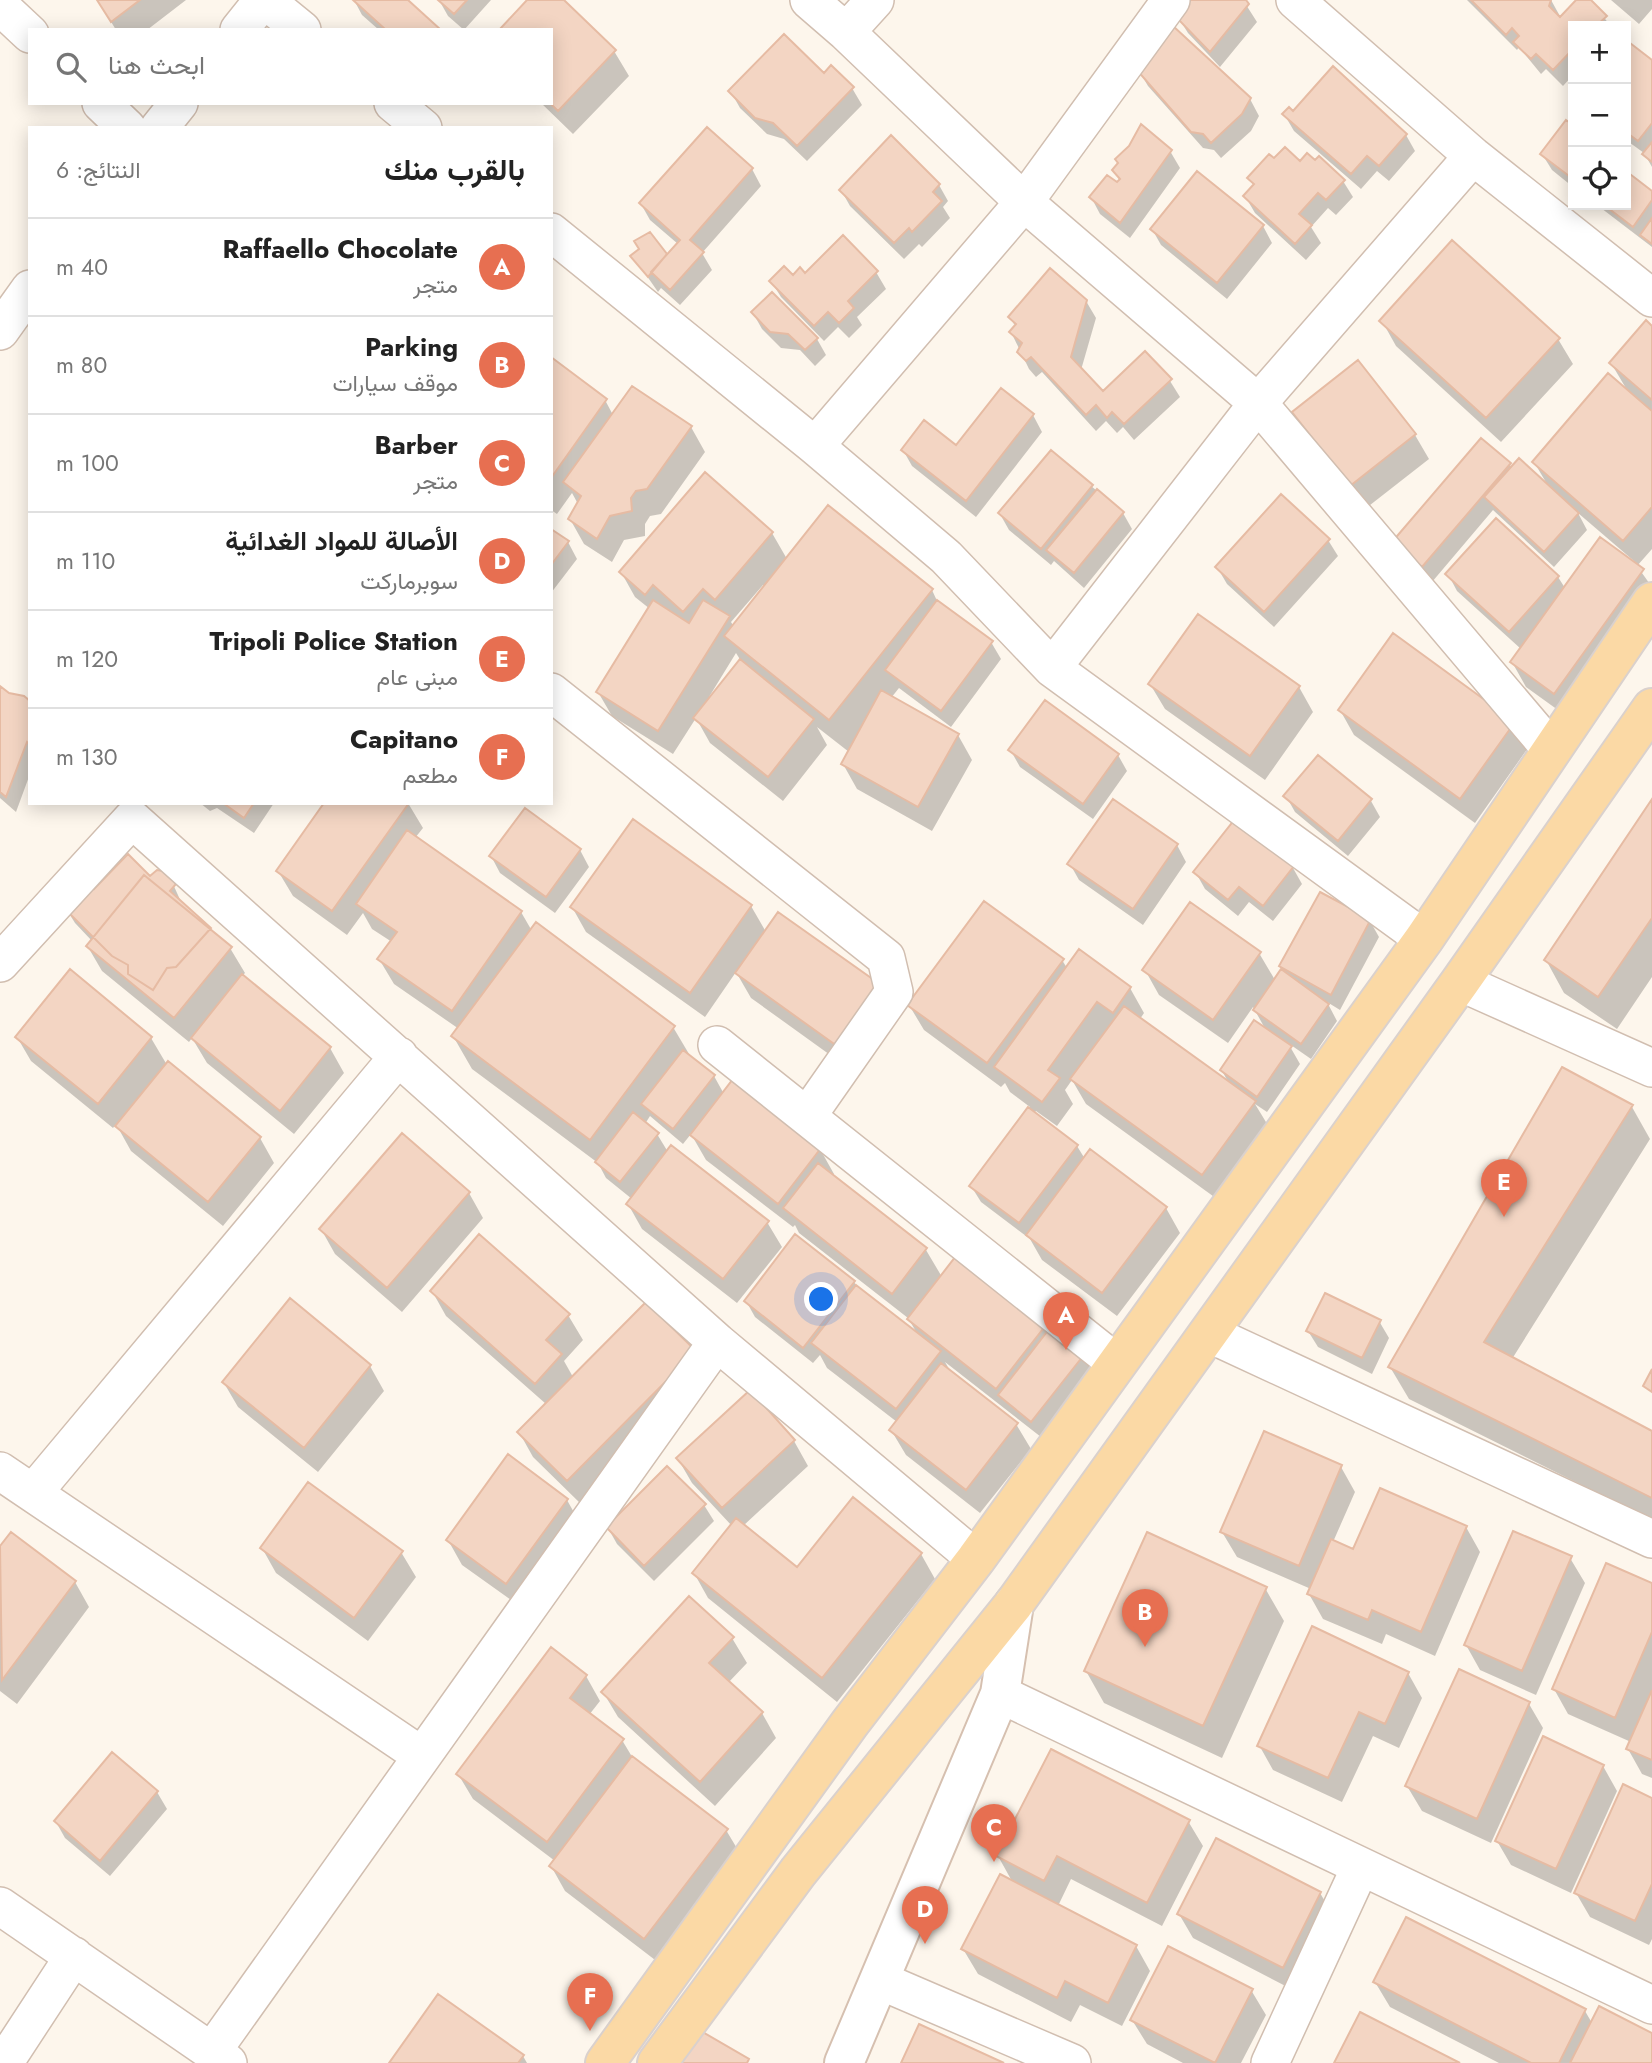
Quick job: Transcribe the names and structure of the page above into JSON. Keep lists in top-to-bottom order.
{
  "page": {
    "map_buttons": ["+", "−"],
    "search": "ابحث هنا",
    "heading": ["بالقرب منك", "النتائج: 6"],
    "list": [
      {
        "mark": "A",
        "name": "Raffaello Chocolate",
        "note": "متجر",
        "value": "40 m"
      },
      {
        "mark": "B",
        "name": "Parking",
        "note": "موقف سيارات",
        "value": "80 m"
      },
      {
        "mark": "C",
        "name": "Barber",
        "note": "متجر",
        "value": "100 m"
      },
      {
        "mark": "D",
        "name": "الأصالة للمواد الغدائية",
        "note": "سوبرماركت",
        "value": "110 m"
      },
      {
        "mark": "E",
        "name": "Tripoli Police Station",
        "note": "مبنى عام",
        "value": "120 m"
      },
      {
        "mark": "F",
        "name": "Capitano",
        "note": "مطعم",
        "value": "130 m"
      }
    ],
    "pins": [
      "E",
      "A",
      "B",
      "C",
      "D",
      "F"
    ]
  }
}
